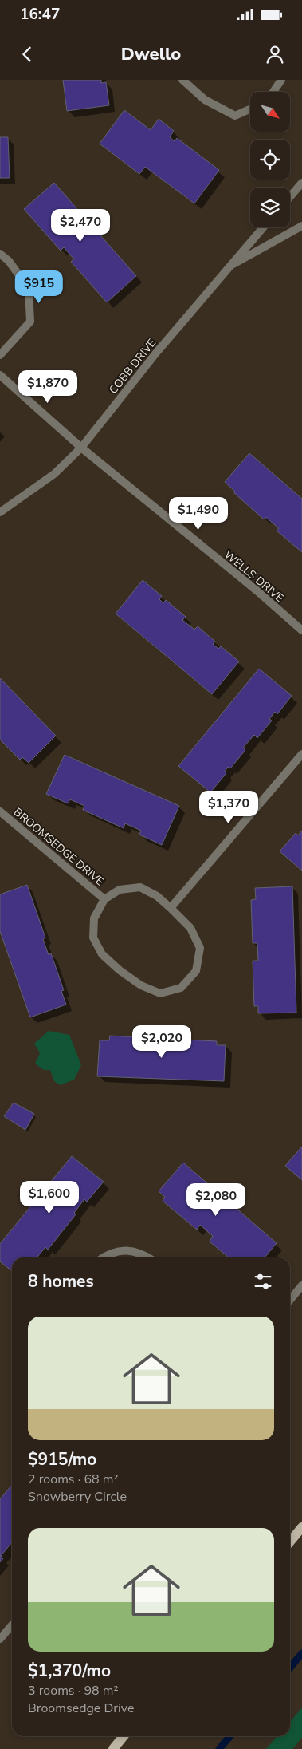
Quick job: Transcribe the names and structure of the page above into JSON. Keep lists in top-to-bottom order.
{
  "streets": {
    "street": ["COBB DRIVE", "WELLS DRIVE", "BROOMSEDGE DRIVE"]
  },
  "crossings": [
    ["COBB DRIVE", "WELLS DRIVE"]
  ],
  "north": "bottom right",
  "page": {
    "status": "16:47",
    "header": "Dwello",
    "price": [
      "$2,470",
      "$915",
      "$1,870",
      "$1,490",
      "$1,370",
      "$2,020",
      "$1,600",
      "$2,080"
    ],
    "heading": "8 homes",
    "list": [
      {
        "name": "$915/mo",
        "note": "2 rooms · 68 m² · Snowberry Circle"
      },
      {
        "name": "$1,370/mo",
        "note": "3 rooms · 98 m² · Broomsedge Drive"
      }
    ]
  }
}
